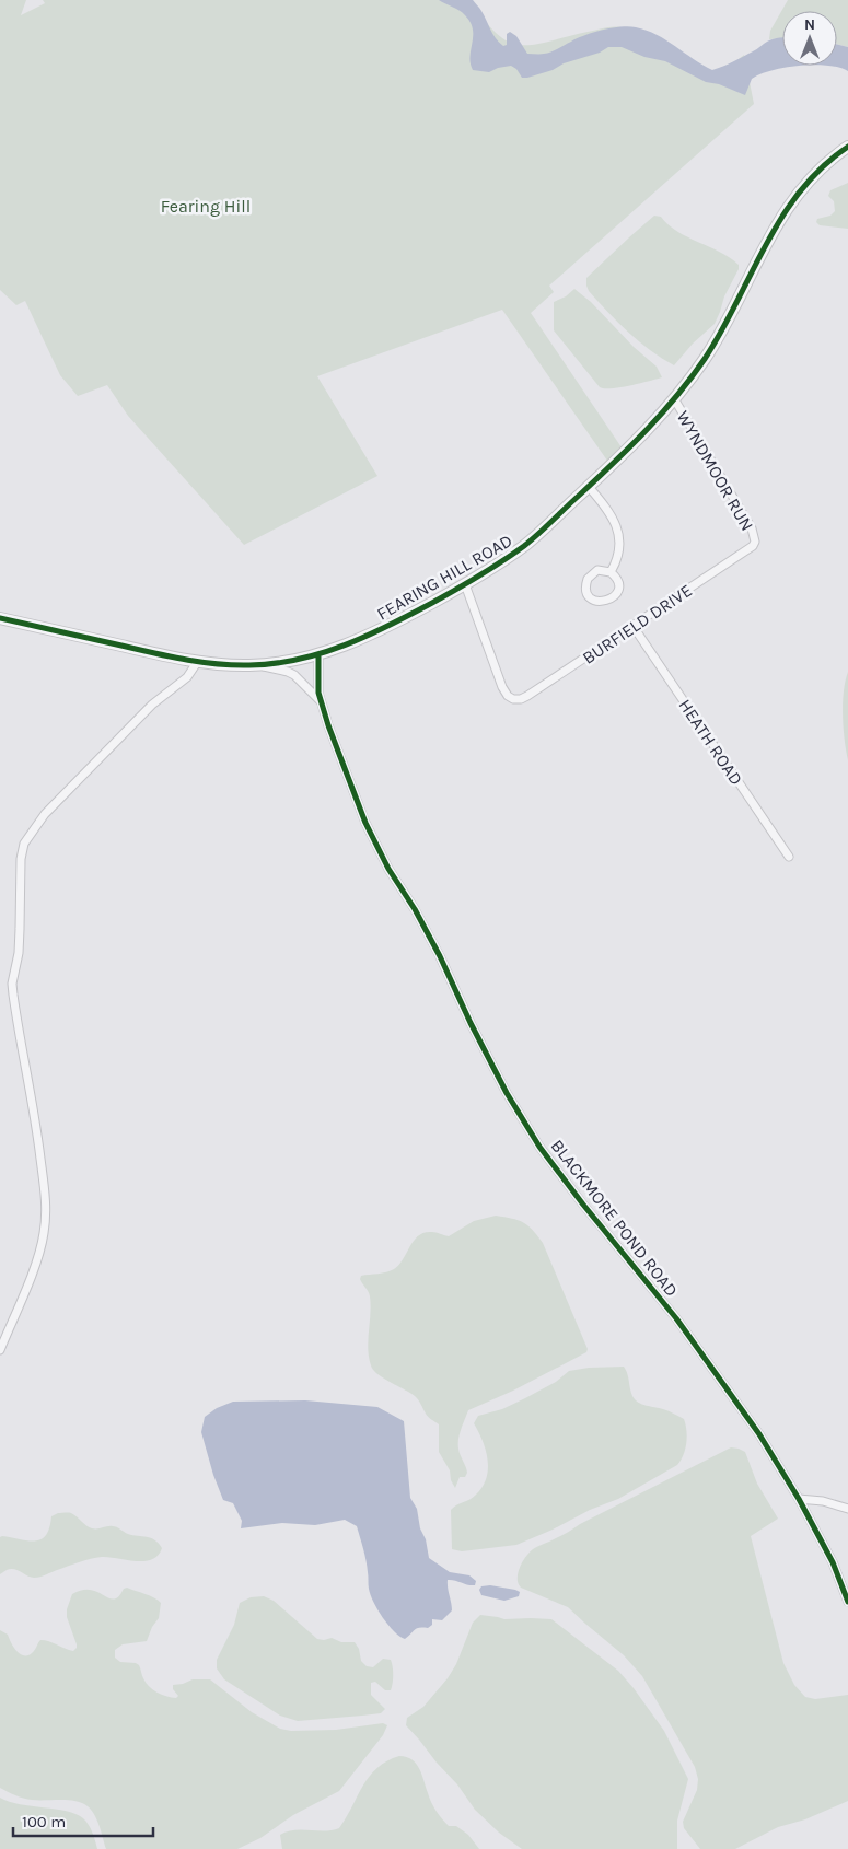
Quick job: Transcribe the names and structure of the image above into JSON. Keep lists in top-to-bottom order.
{
  "streets": {
    "main road": ["FEARING HILL ROAD"],
    "street": [
      "WYNDMOOR RUN",
      "BURFIELD DRIVE",
      "HEATH ROAD",
      "BLACKMORE POND ROAD"
    ]
  },
  "crossings": [
    ["WYNDMOOR RUN", "FEARING HILL ROAD"],
    ["WYNDMOOR RUN", "BURFIELD DRIVE"],
    ["FEARING HILL ROAD", "BURFIELD DRIVE"],
    ["FEARING HILL ROAD", "BLACKMORE POND ROAD"],
    ["BURFIELD DRIVE", "HEATH ROAD"]
  ],
  "parks": ["Fearing Hill"],
  "scale_bar": "100 m",
  "north": "top"
}
